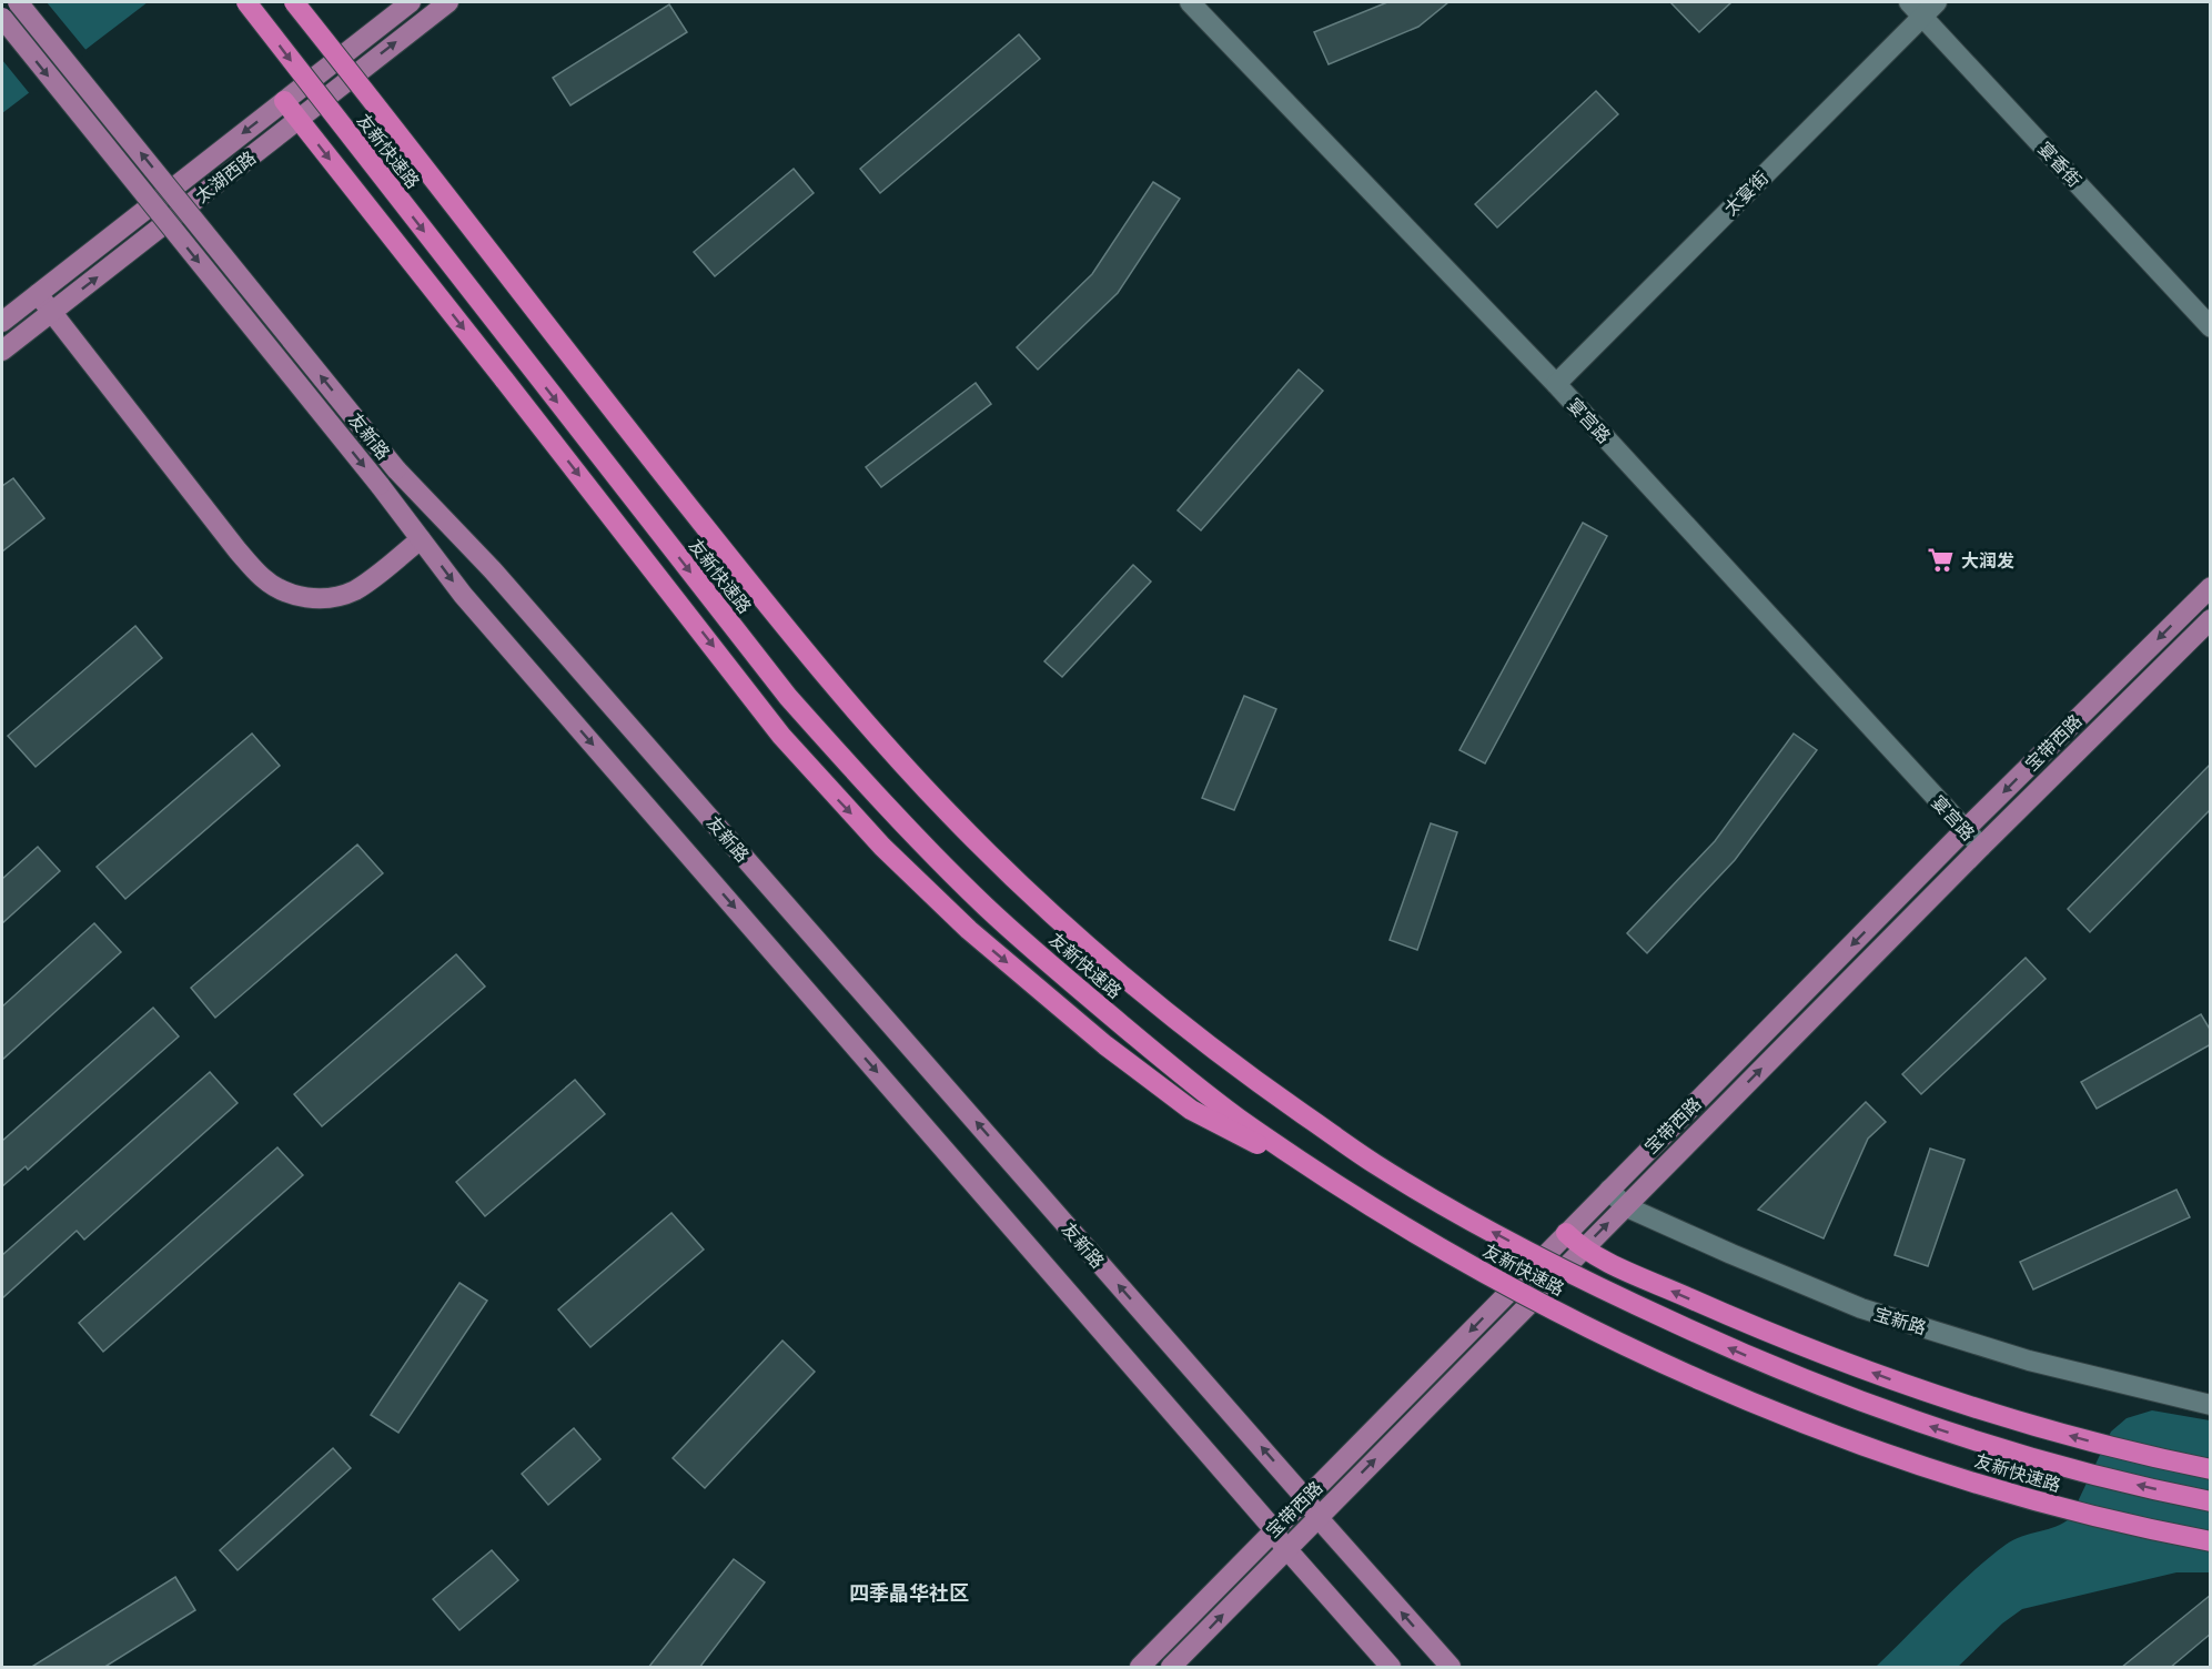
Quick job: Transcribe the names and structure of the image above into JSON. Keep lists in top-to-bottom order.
{
  "streets": {
    "highway": ["友新快速路"],
    "main road": ["太湖西路", "友新路", "宝带西路"],
    "street": [
      "宴香街",
      "太宴街",
      "宴宫路",
      "宝新路"
    ]
  },
  "crossings": [
    ["宴香街", "太宴街"],
    ["太宴街", "宴宫路"],
    ["宴宫路", "宝带西路"],
    ["友新路", "宝带西路"],
    ["宝带西路", "宝新路"]
  ],
  "districts": ["四季晶华社区"],
  "places": {
    "supermarket": ["大润发"]
  }
}
